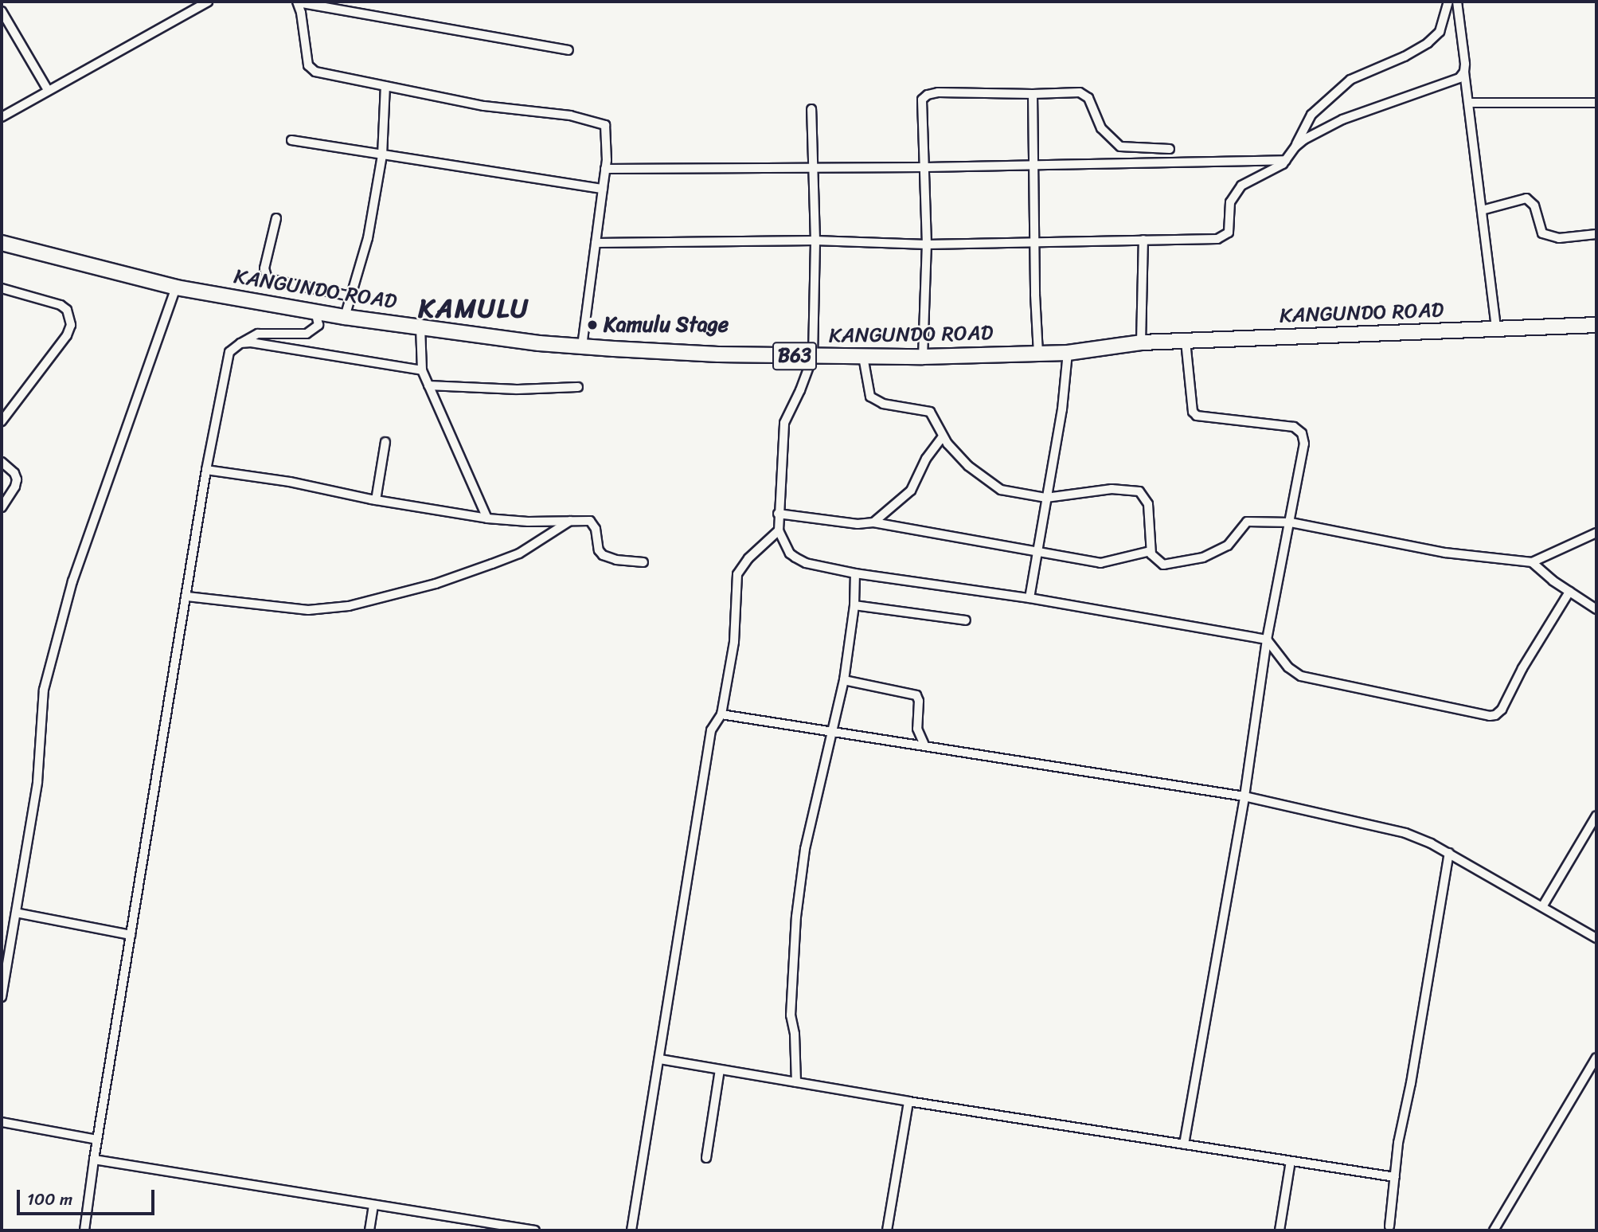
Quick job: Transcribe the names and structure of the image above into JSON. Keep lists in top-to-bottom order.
{
  "streets": {
    "highway": ["KANGUNDO ROAD", "B63"]
  },
  "districts": ["KAMULU"],
  "places": ["Kamulu Stage"],
  "scale_bar": "100 m"
}
